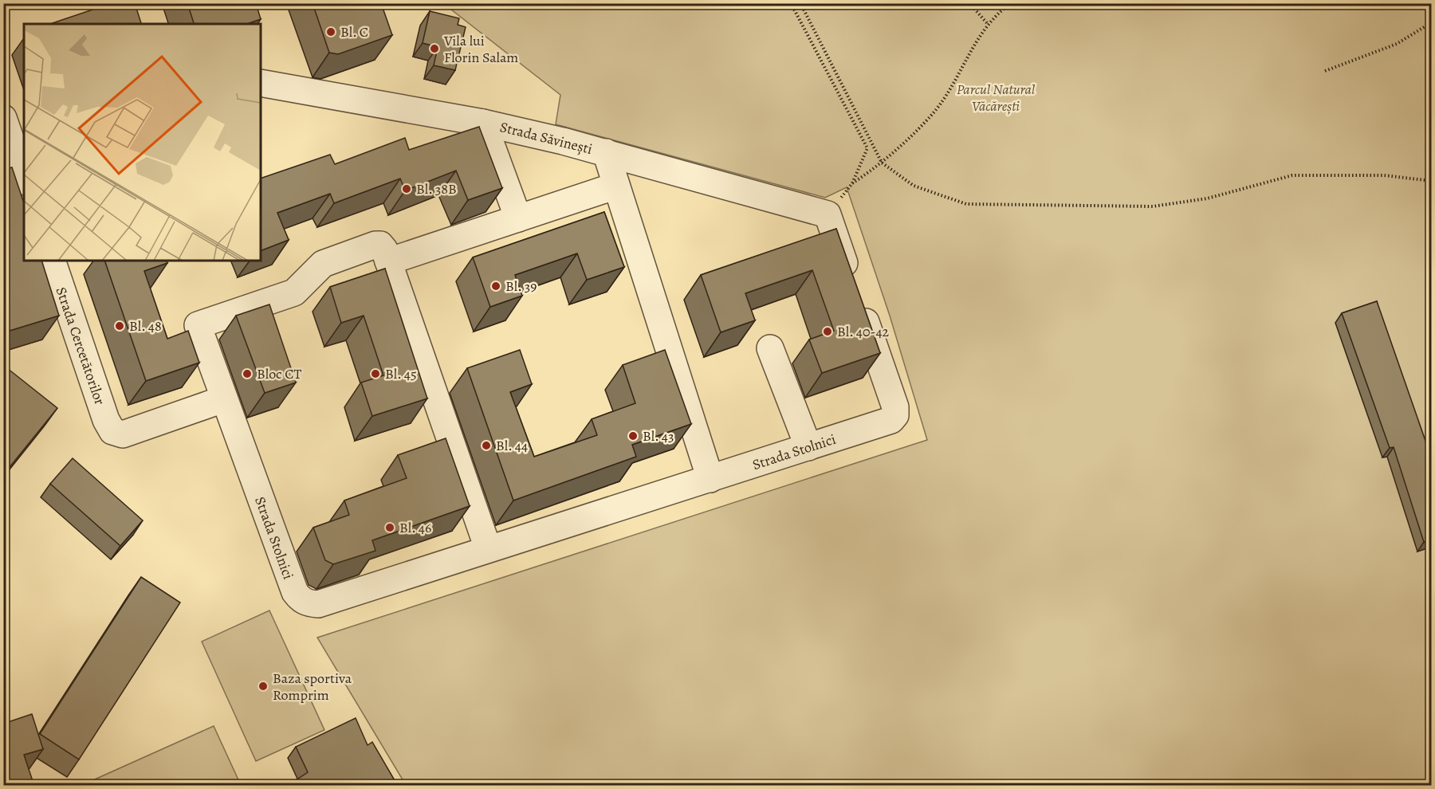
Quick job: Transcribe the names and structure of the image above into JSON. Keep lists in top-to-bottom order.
{
  "streets": {
    "street": ["Strada Săvinești", "Strada Cercetătorilor", "Strada Stolnici"]
  },
  "crossings": [
    ["Strada Săvinești", "Strada Stolnici"],
    ["Strada Cercetătorilor", "Strada Stolnici"]
  ],
  "parks": ["Parcul Natural Văcărești"],
  "places": [
    "Bl. C",
    "Vila lui Florin Salam",
    "Bl. 38B",
    "Bl. 39",
    "Bl. 48",
    "Bl. 40-42",
    "Bloc CT",
    "Bl. 45",
    "Bl. 43",
    "Bl. 44",
    "Bl. 46",
    "Baza sportiva Romprim"
  ]
}
